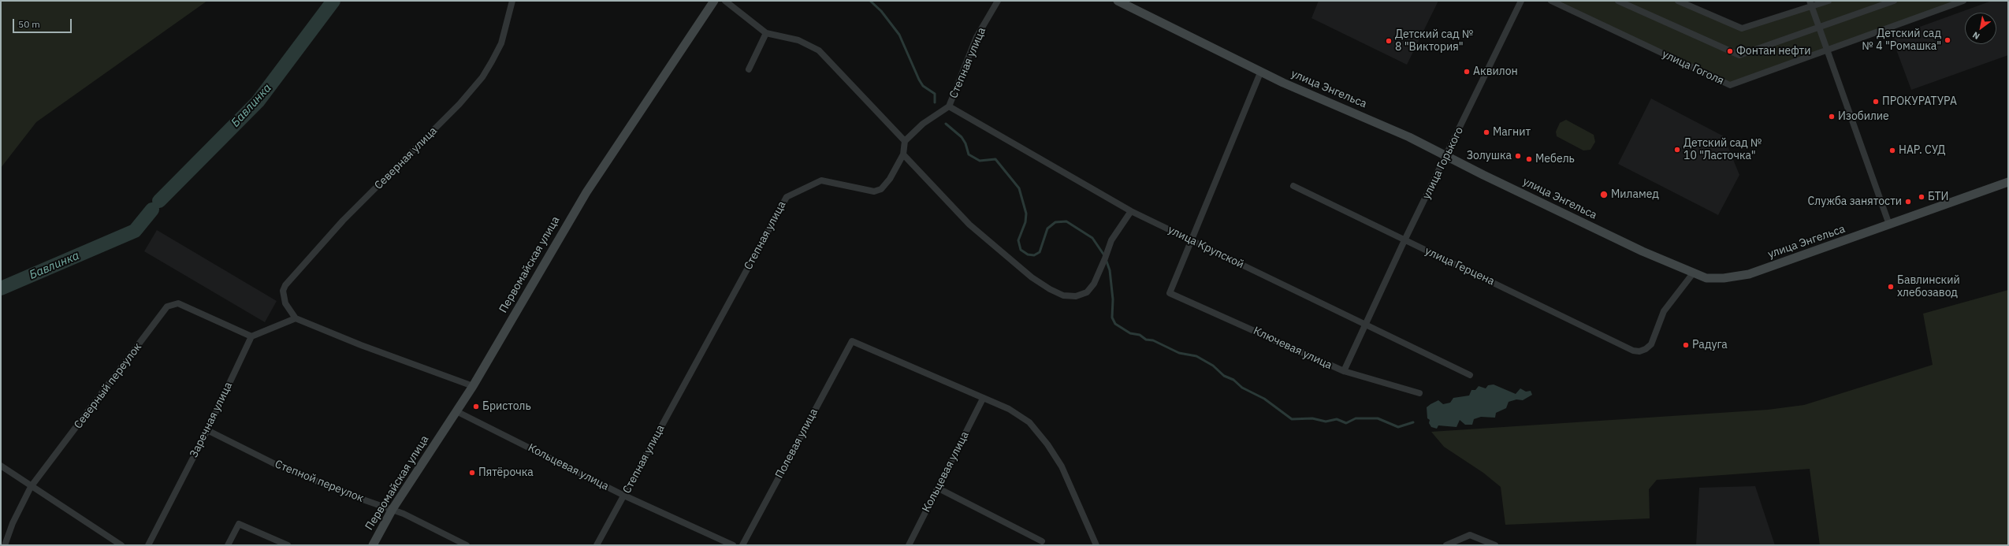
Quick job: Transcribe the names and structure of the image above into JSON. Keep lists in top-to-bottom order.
{
  "streets": {
    "street": [
      "Степная улица",
      "улица Гоголя",
      "улица Энгельса",
      "Северная улица",
      "улица Горького",
      "улица Крупской",
      "Первомайская улица",
      "улица Герцена",
      "Ключевая улица",
      "Северный переулок",
      "Заречная улица",
      "Полевая улица",
      "Кольцевая улица",
      "Степной переулок"
    ]
  },
  "crossings": [
    ["Степная улица", "улица Крупской"],
    ["Степная улица", "Кольцевая улица"],
    ["улица Энгельса", "улица Горького"],
    ["улица Энгельса", "улица Герцена"],
    ["улица Горького", "улица Крупской"],
    ["улица Горького", "улица Герцена"],
    ["улица Горького", "Ключевая улица"],
    ["улица Крупской", "Ключевая улица"],
    ["Первомайская улица", "Кольцевая улица"],
    ["Первомайская улица", "Степной переулок"],
    ["Северный переулок", "Заречная улица"],
    ["Заречная улица", "Степной переулок"],
    ["Полевая улица", "Кольцевая улица"]
  ],
  "water": ["Бавлинка"],
  "places": [
    "Детский сад № 4 \"Ромашка\"",
    "Детский сад № 8 \"Виктория\"",
    "Фонтан нефти",
    "Аквилон",
    "ПРОКУРАТУРА",
    "Изобилие",
    "Магнит",
    "Детский сад № 10 \"Ласточка\"",
    "НАР. СУД",
    "Золушка",
    "Мебель",
    "Миламед",
    "БТИ",
    "Служба занятости",
    "Бавлинский хлебозавод",
    "Радуга",
    "Бристоль",
    "Пятёрочка"
  ],
  "scale_bar": "50 m",
  "north": "bottom left"
}
